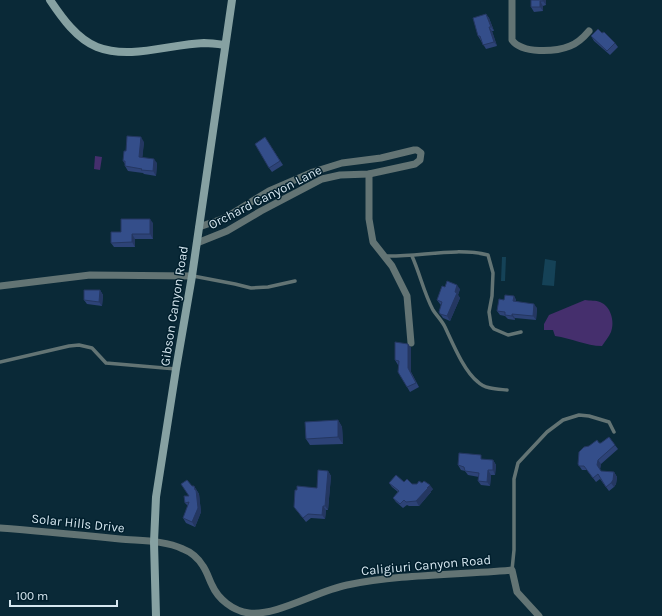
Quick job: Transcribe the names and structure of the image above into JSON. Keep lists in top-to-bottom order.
{
  "streets": {
    "main road": ["Gibson Canyon Road"],
    "street": ["Orchard Canyon Lane", "Solar Hills Drive", "Caligiuri Canyon Road"]
  },
  "crossings": [
    ["Orchard Canyon Lane", "Gibson Canyon Road"],
    ["Gibson Canyon Road", "Solar Hills Drive"],
    ["Gibson Canyon Road", "Caligiuri Canyon Road"],
    ["Solar Hills Drive", "Caligiuri Canyon Road"]
  ],
  "scale_bar": "100 m"
}
